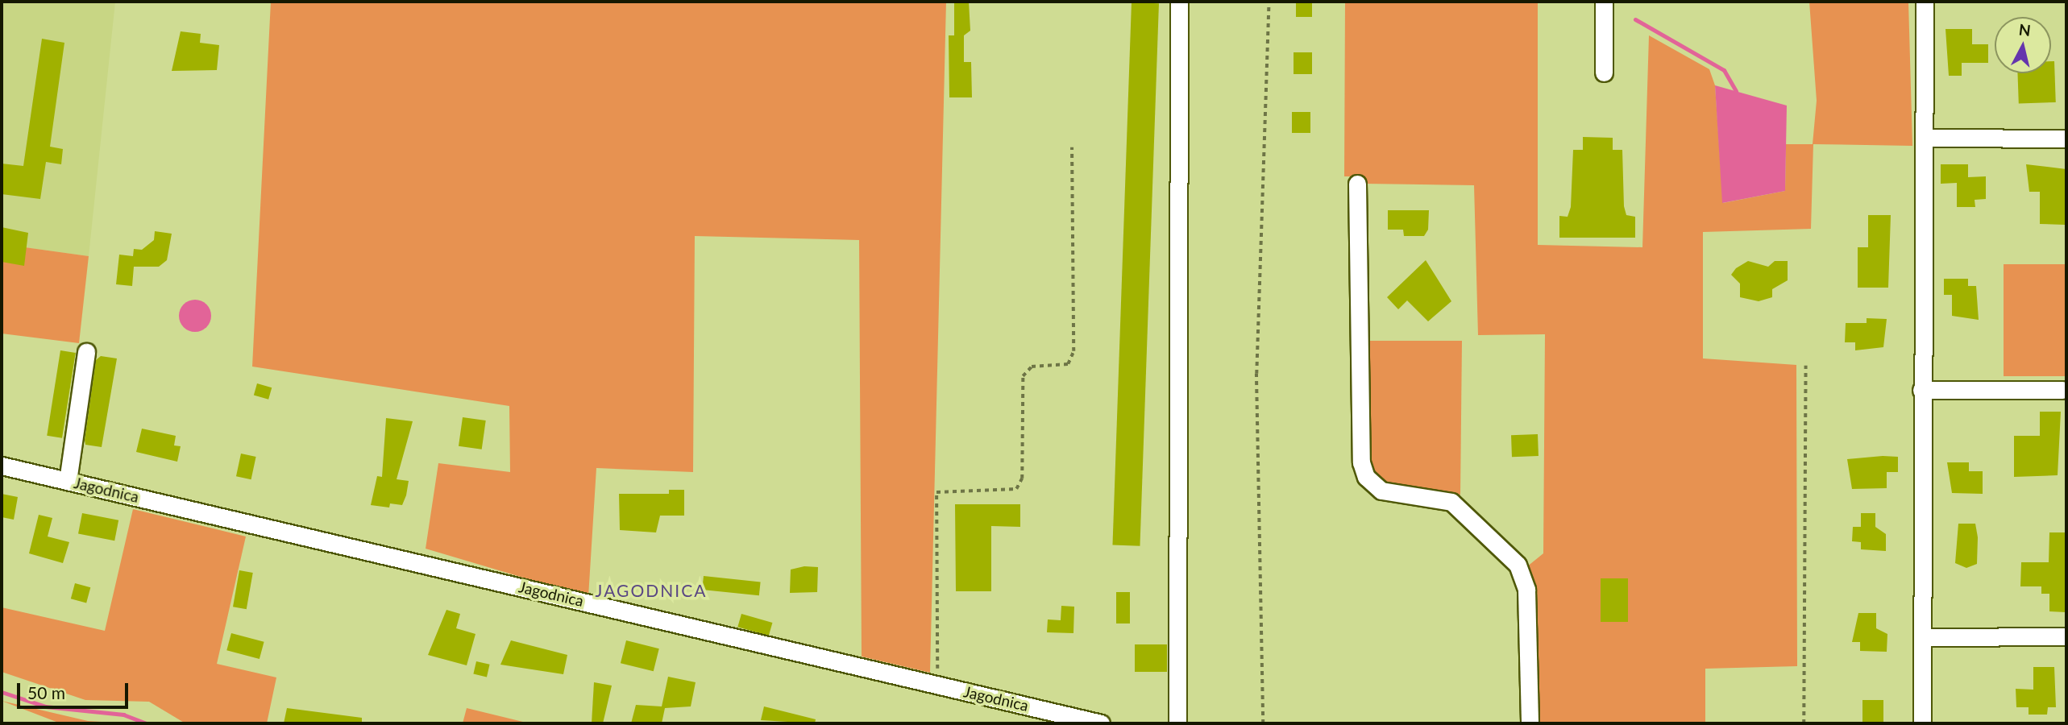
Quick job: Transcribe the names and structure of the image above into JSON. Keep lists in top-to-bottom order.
{
  "streets": {
    "street": ["Jagodnica"]
  },
  "districts": ["JAGODNICA"],
  "scale_bar": "50 m",
  "north": "top"
}
